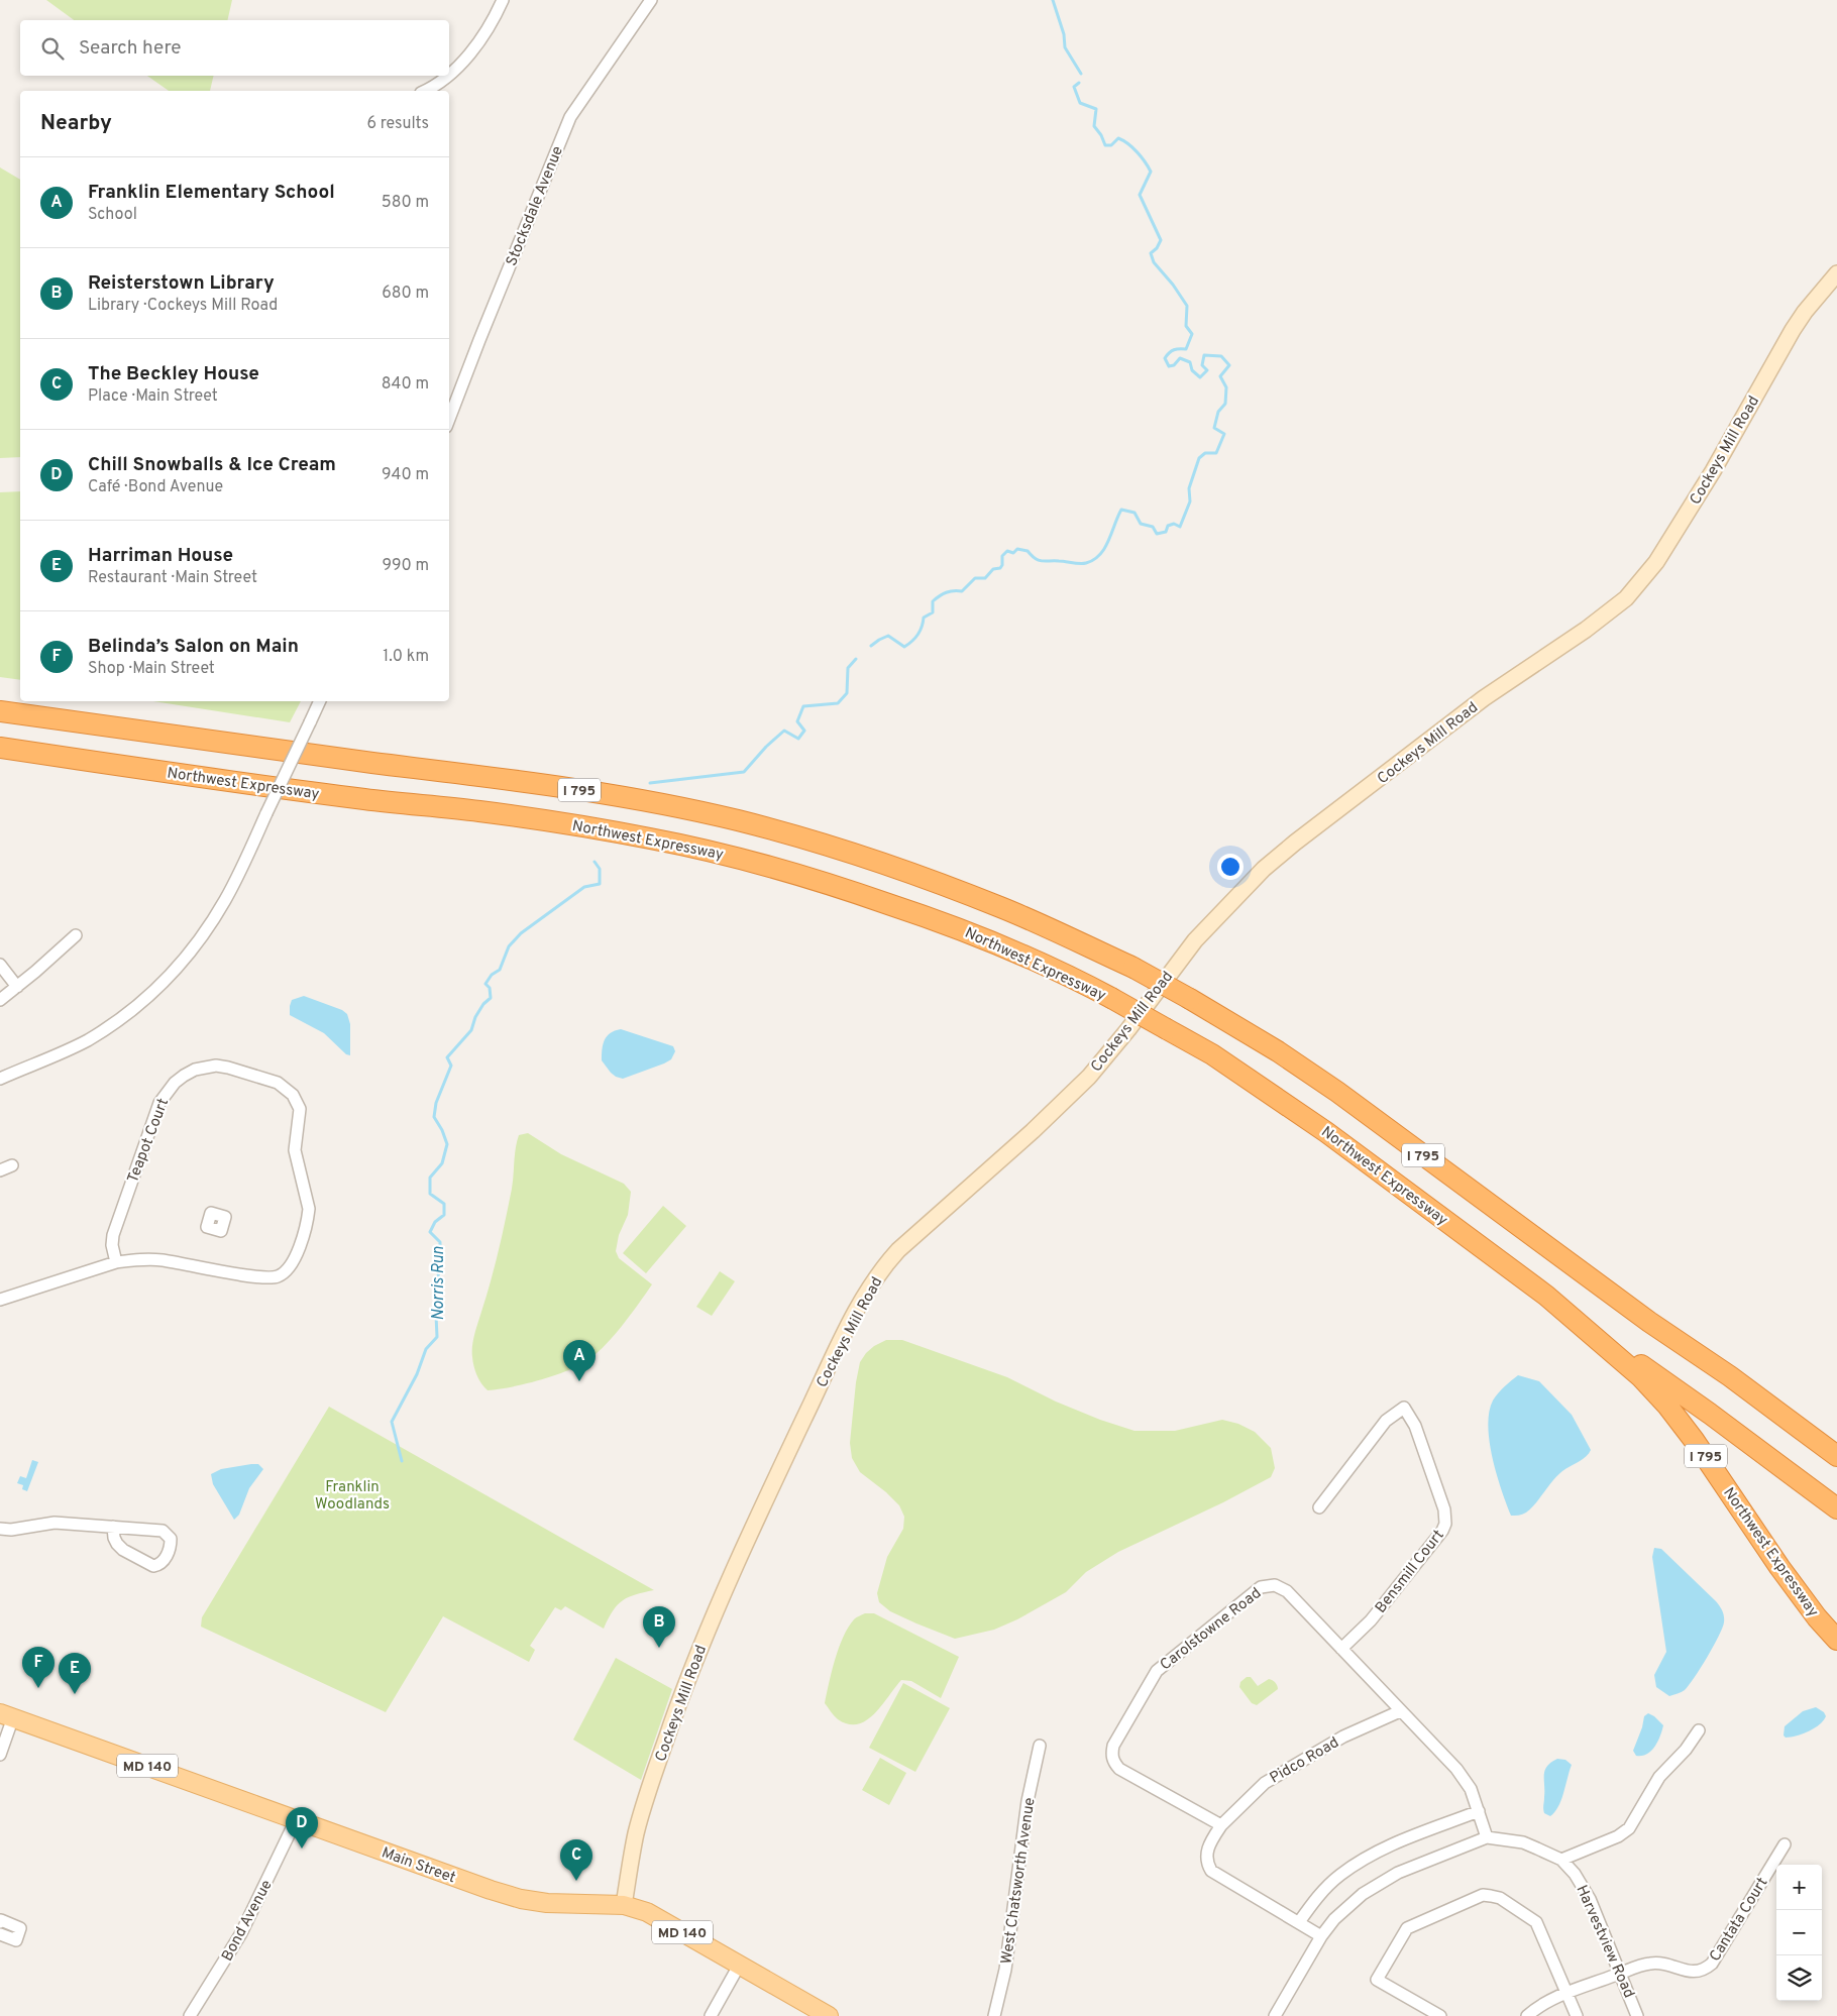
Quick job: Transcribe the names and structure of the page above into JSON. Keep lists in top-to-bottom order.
{
  "streets": {
    "highway": ["Northwest Expressway", "I 795"],
    "main road": ["MD 140", "Main Street"],
    "street": [
      "Stocksdale Avenue",
      "Cockeys Mill Road",
      "Teapot Court",
      "Bensmill Court",
      "Carolstowne Road",
      "Pidco Road",
      "West Chatsworth Avenue",
      "Cantata Court",
      "Bond Avenue",
      "Harvestview Road"
    ]
  },
  "crossings": [
    ["Cockeys Mill Road", "Main Street"],
    ["Bensmill Court", "Carolstowne Road"],
    ["Carolstowne Road", "Pidco Road"],
    ["Carolstowne Road", "Harvestview Road"],
    ["Main Street", "Bond Avenue"],
    ["Cantata Court", "Harvestview Road"]
  ],
  "water": ["Norris Run"],
  "parks": ["Franklin Woodlands"],
  "page": {
    "search": "Search here",
    "heading": ["Nearby", "6 results"],
    "list": [
      {
        "mark": "A",
        "name": "Franklin Elementary School",
        "note": "School",
        "value": "580 m"
      },
      {
        "mark": "B",
        "name": "Reisterstown Library",
        "note": "Library · Cockeys Mill Road",
        "value": "680 m"
      },
      {
        "mark": "C",
        "name": "The Beckley House",
        "note": "Place · Main Street",
        "value": "840 m"
      },
      {
        "mark": "D",
        "name": "Chill Snowballs & Ice Cream",
        "note": "Café · Bond Avenue",
        "value": "940 m"
      },
      {
        "mark": "E",
        "name": "Harriman House",
        "note": "Restaurant · Main Street",
        "value": "990 m"
      },
      {
        "mark": "F",
        "name": "Belinda’s Salon on Main",
        "note": "Shop · Main Street",
        "value": "1.0 km"
      }
    ],
    "pins": [
      "A",
      "B",
      "F",
      "E",
      "D",
      "C"
    ],
    "map_buttons": ["+", "−"]
  }
}
